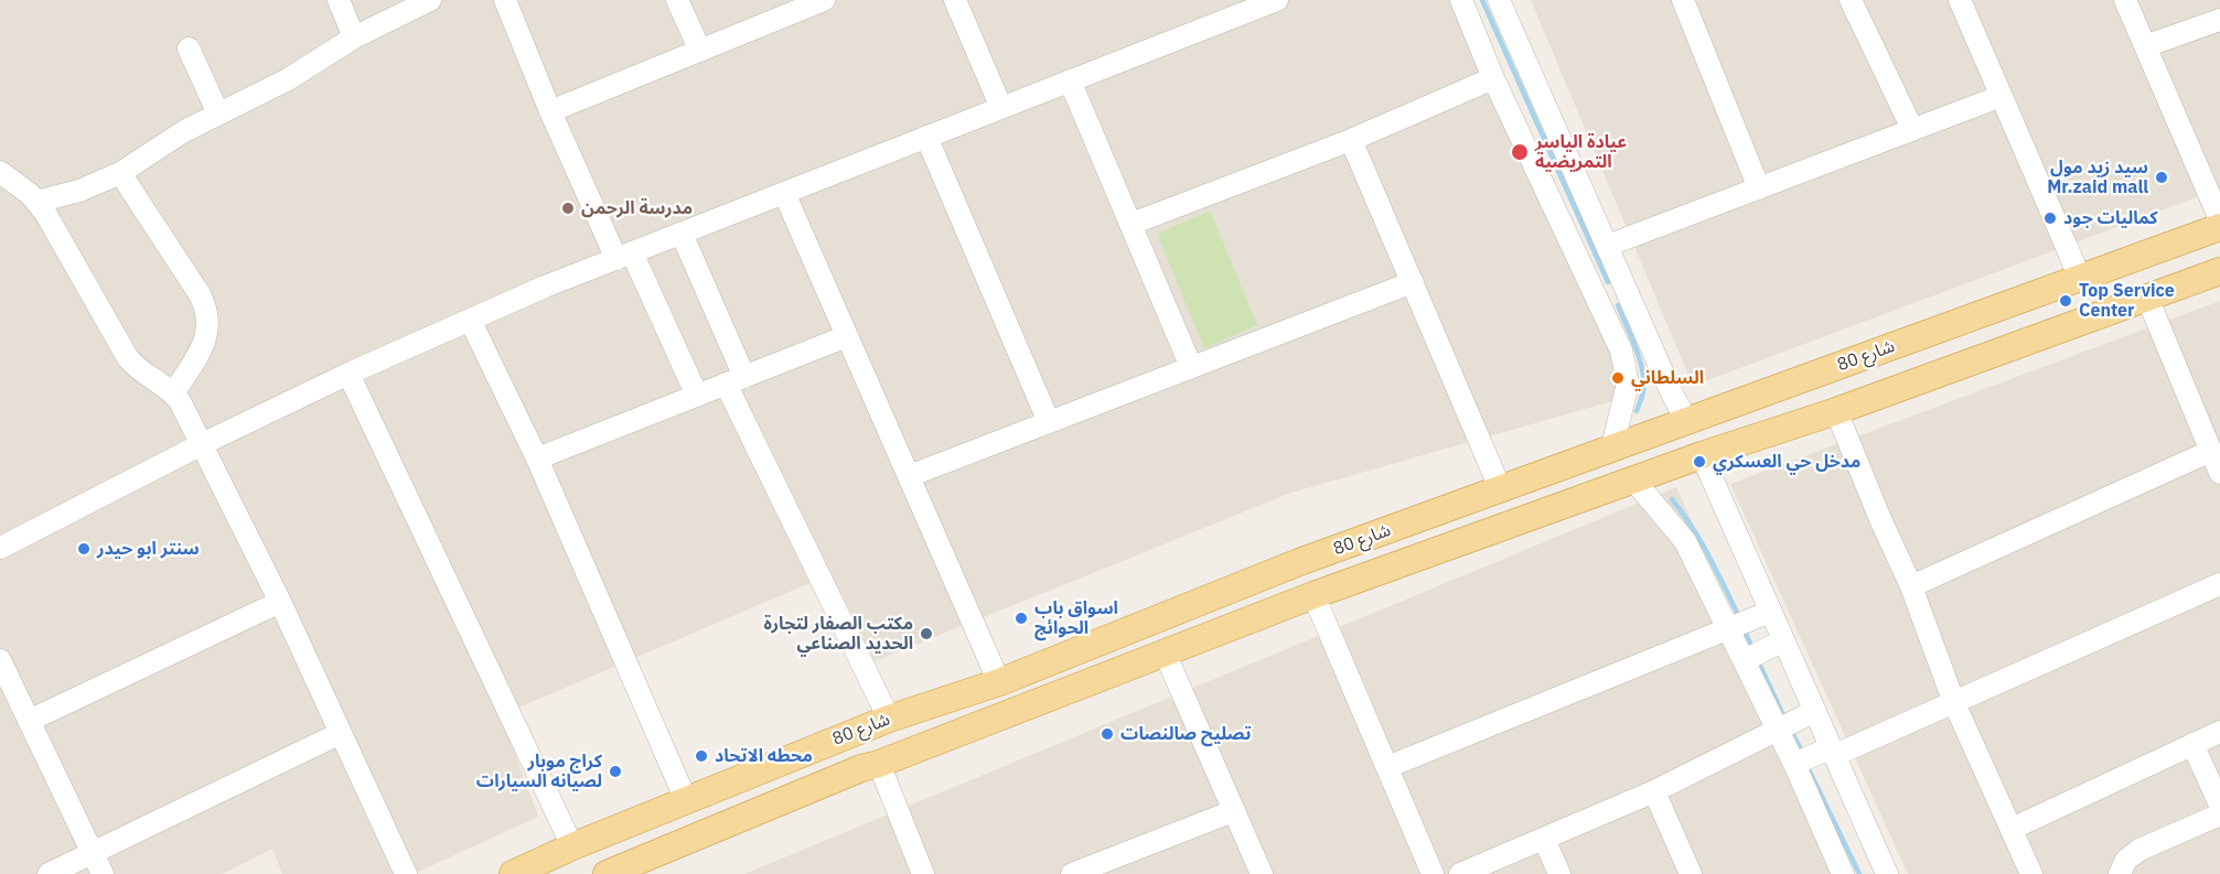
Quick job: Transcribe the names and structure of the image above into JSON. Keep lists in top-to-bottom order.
{
  "streets": {
    "main road": ["شارع 80"]
  },
  "places": [
    "عيادة الياسر التمريضية",
    "سيد زيد مول Mr.zaid mall",
    "مدرسة الرحمن",
    "كماليات جود",
    "Top Service Center",
    "السلطاني",
    "مدخل حي العسكري",
    "سنتر ابو حيدر",
    "اسواق باب الحوائج",
    "مكتب الصفار لتجارة الحديد الصناعي",
    "تصليح صالنصات",
    "محطه الاتحاد",
    "كراج موبار لصيانه السيارات"
  ]
}
